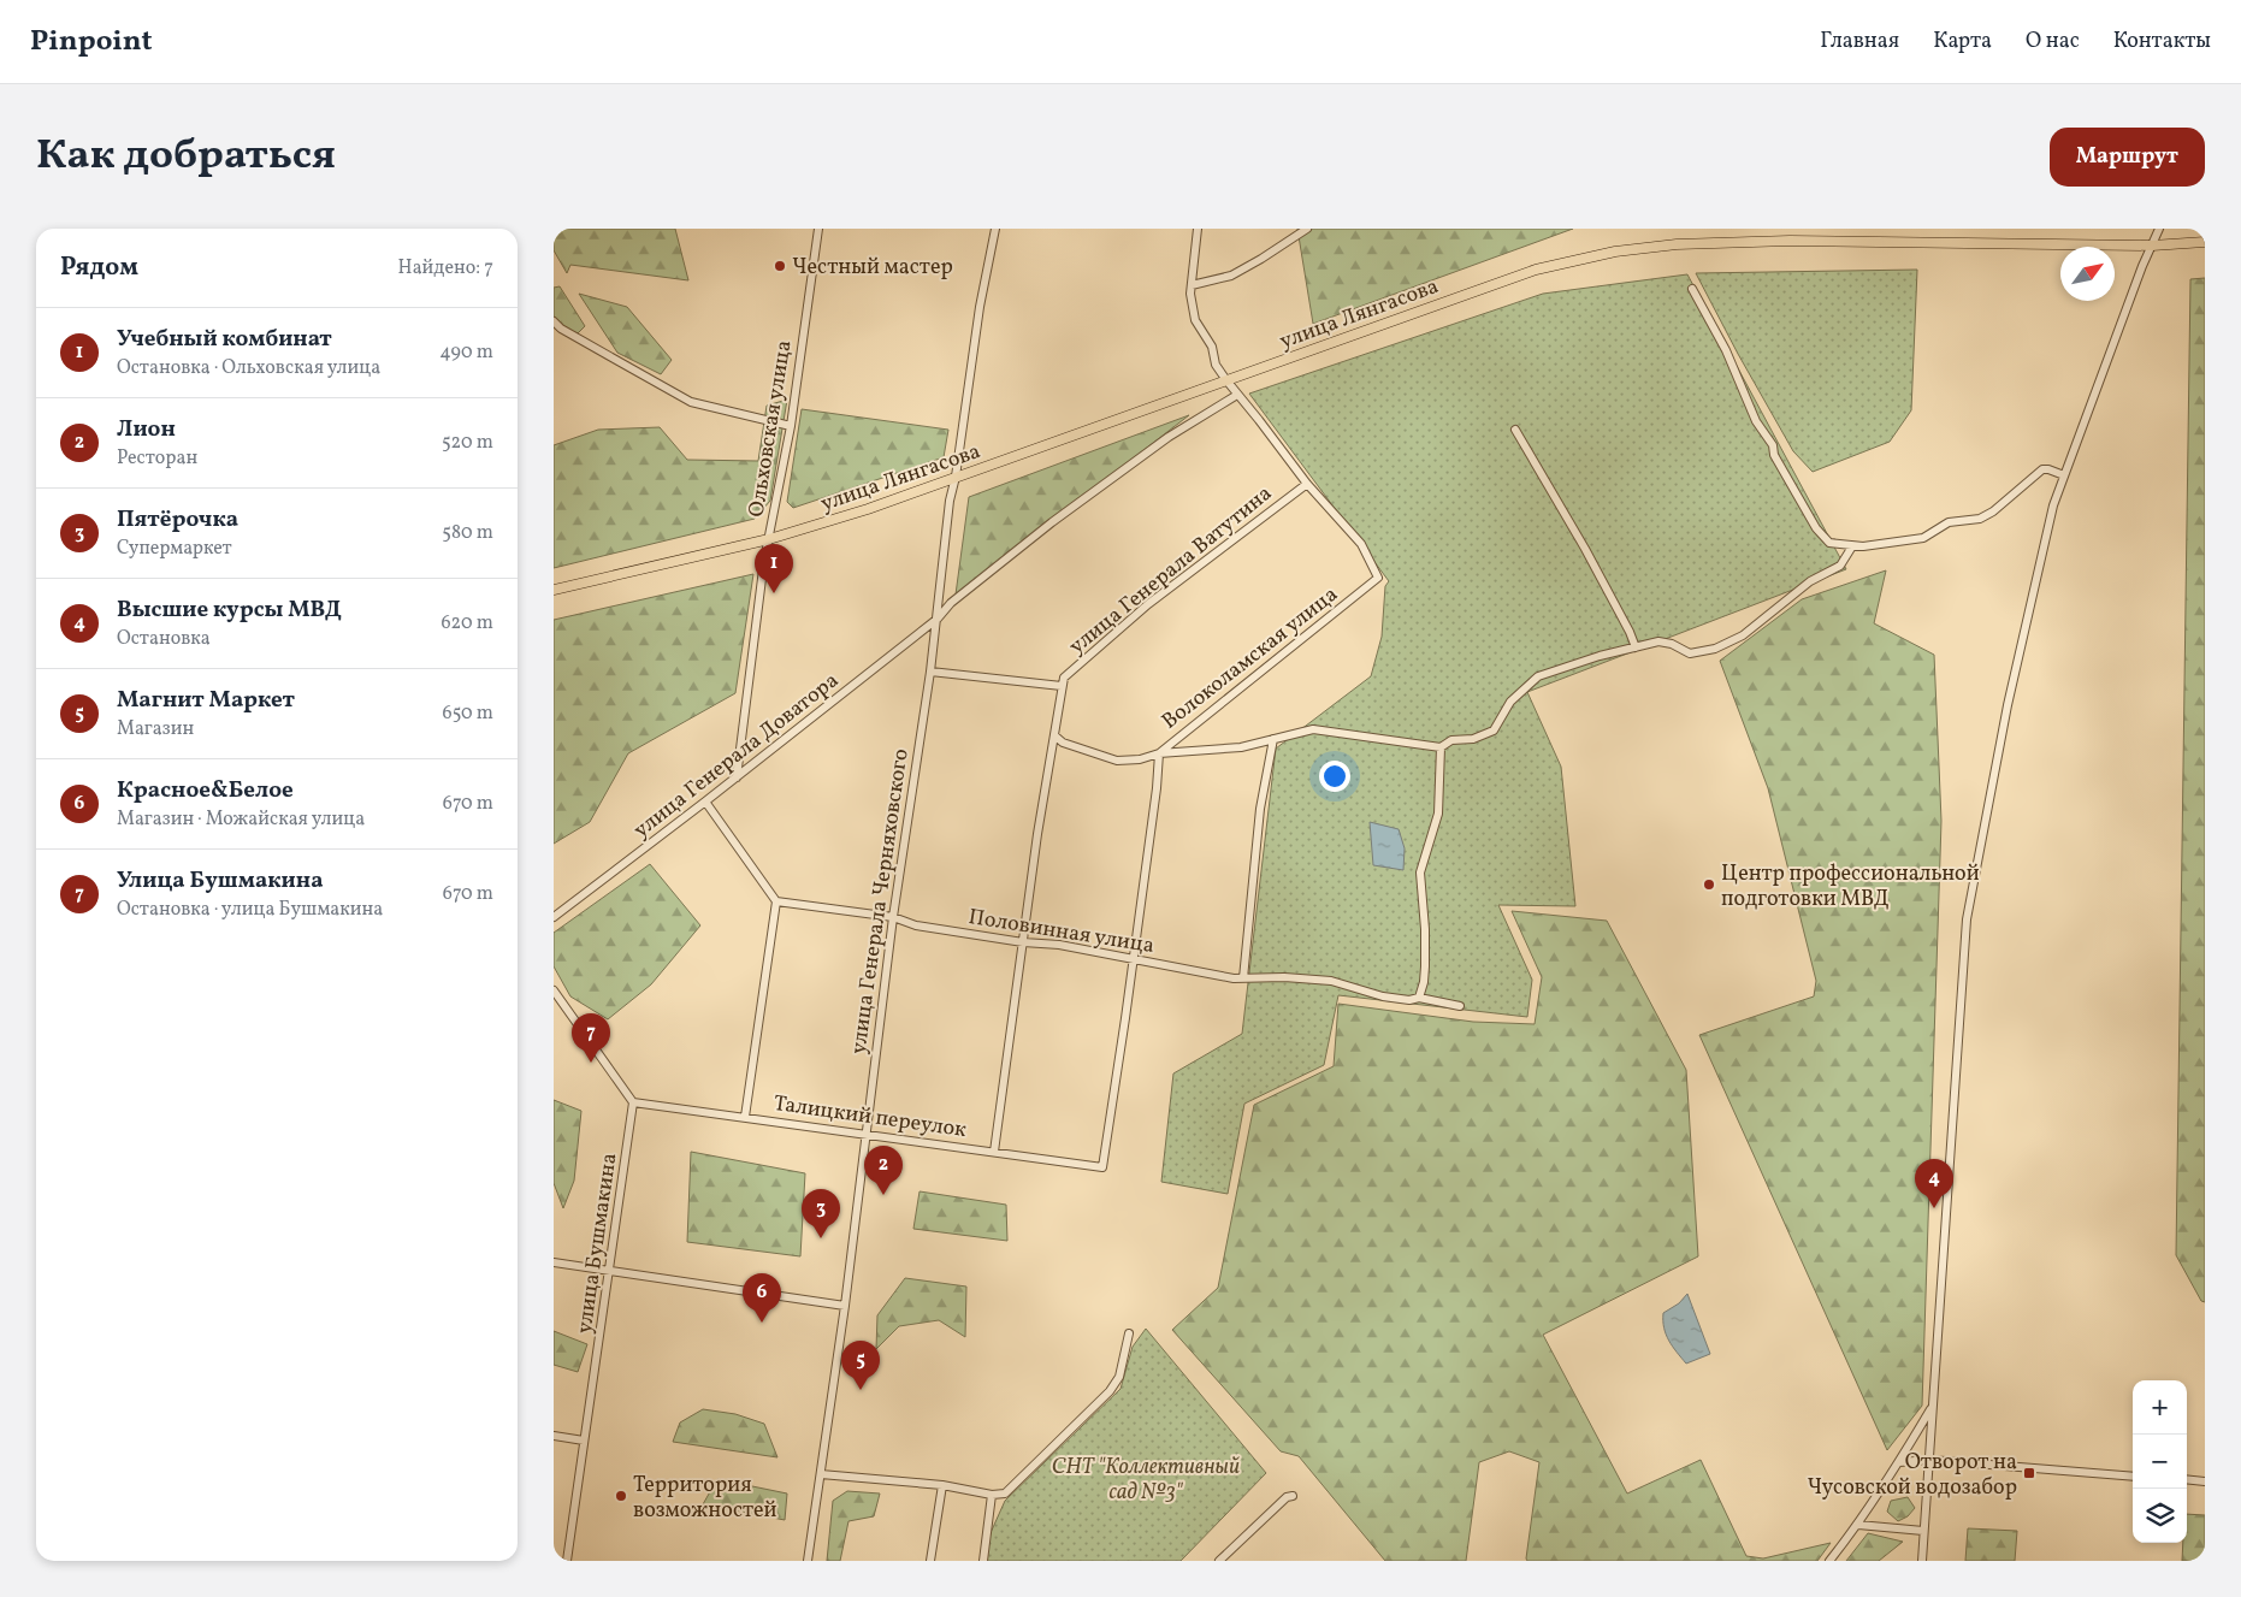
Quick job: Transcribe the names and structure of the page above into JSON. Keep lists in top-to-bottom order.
{
  "streets": {
    "main road": ["улица Лянгасова"],
    "street": [
      "Ольховская улица",
      "улица Генерала Ватутина",
      "Волоколамская улица",
      "улица Генерала Доватора",
      "улица Генерала Черняховского",
      "Половинная улица",
      "Талицкий переулок",
      "улица Бушмакина"
    ]
  },
  "crossings": [
    ["улица Лянгасова", "Ольховская улица"],
    ["улица Лянгасова", "улица Генерала Черняховского"],
    ["Ольховская улица", "улица Генерала Доватора"],
    ["улица Генерала Ватутина", "Волоколамская улица"],
    ["Волоколамская улица", "Половинная улица"],
    ["Волоколамская улица", "Талицкий переулок"],
    ["улица Генерала Доватора", "улица Генерала Черняховского"],
    ["улица Генерала Черняховского", "Половинная улица"],
    ["улица Генерала Черняховского", "Талицкий переулок"],
    ["Талицкий переулок", "улица Бушмакина"]
  ],
  "parks": ["СНТ \"Коллективный сад №3\""],
  "places": {
    "other": ["Честный мастер", "Центр профессиональной подготовки МВД", "Территория возможностей"],
    "transit": ["Отворот на Чусовской водозабор"]
  },
  "north": "top right",
  "page": {
    "header": "Pinpoint",
    "nav": [
      "Главная",
      "Карта",
      "О нас",
      "Контакты"
    ],
    "title": "Как добраться",
    "buttons": "Маршрут",
    "heading": ["Рядом", "Найдено: 7"],
    "list": [
      {
        "mark": "1",
        "name": "Учебный комбинат",
        "note": "Остановка · Ольховская улица",
        "value": "490 m"
      },
      {
        "mark": "2",
        "name": "Лион",
        "note": "Ресторан",
        "value": "520 m"
      },
      {
        "mark": "3",
        "name": "Пятёрочка",
        "note": "Супермаркет",
        "value": "580 m"
      },
      {
        "mark": "4",
        "name": "Высшие курсы МВД",
        "note": "Остановка",
        "value": "620 m"
      },
      {
        "mark": "5",
        "name": "Магнит Маркет",
        "note": "Магазин",
        "value": "650 m"
      },
      {
        "mark": "6",
        "name": "Красное&Белое",
        "note": "Магазин · Можайская улица",
        "value": "670 m"
      },
      {
        "mark": "7",
        "name": "Улица Бушмакина",
        "note": "Остановка · улица Бушмакина",
        "value": "670 m"
      }
    ],
    "pins": [
      "1",
      "7",
      "2",
      "4",
      "3",
      "6",
      "5"
    ],
    "map_buttons": ["+", "−"]
  }
}
